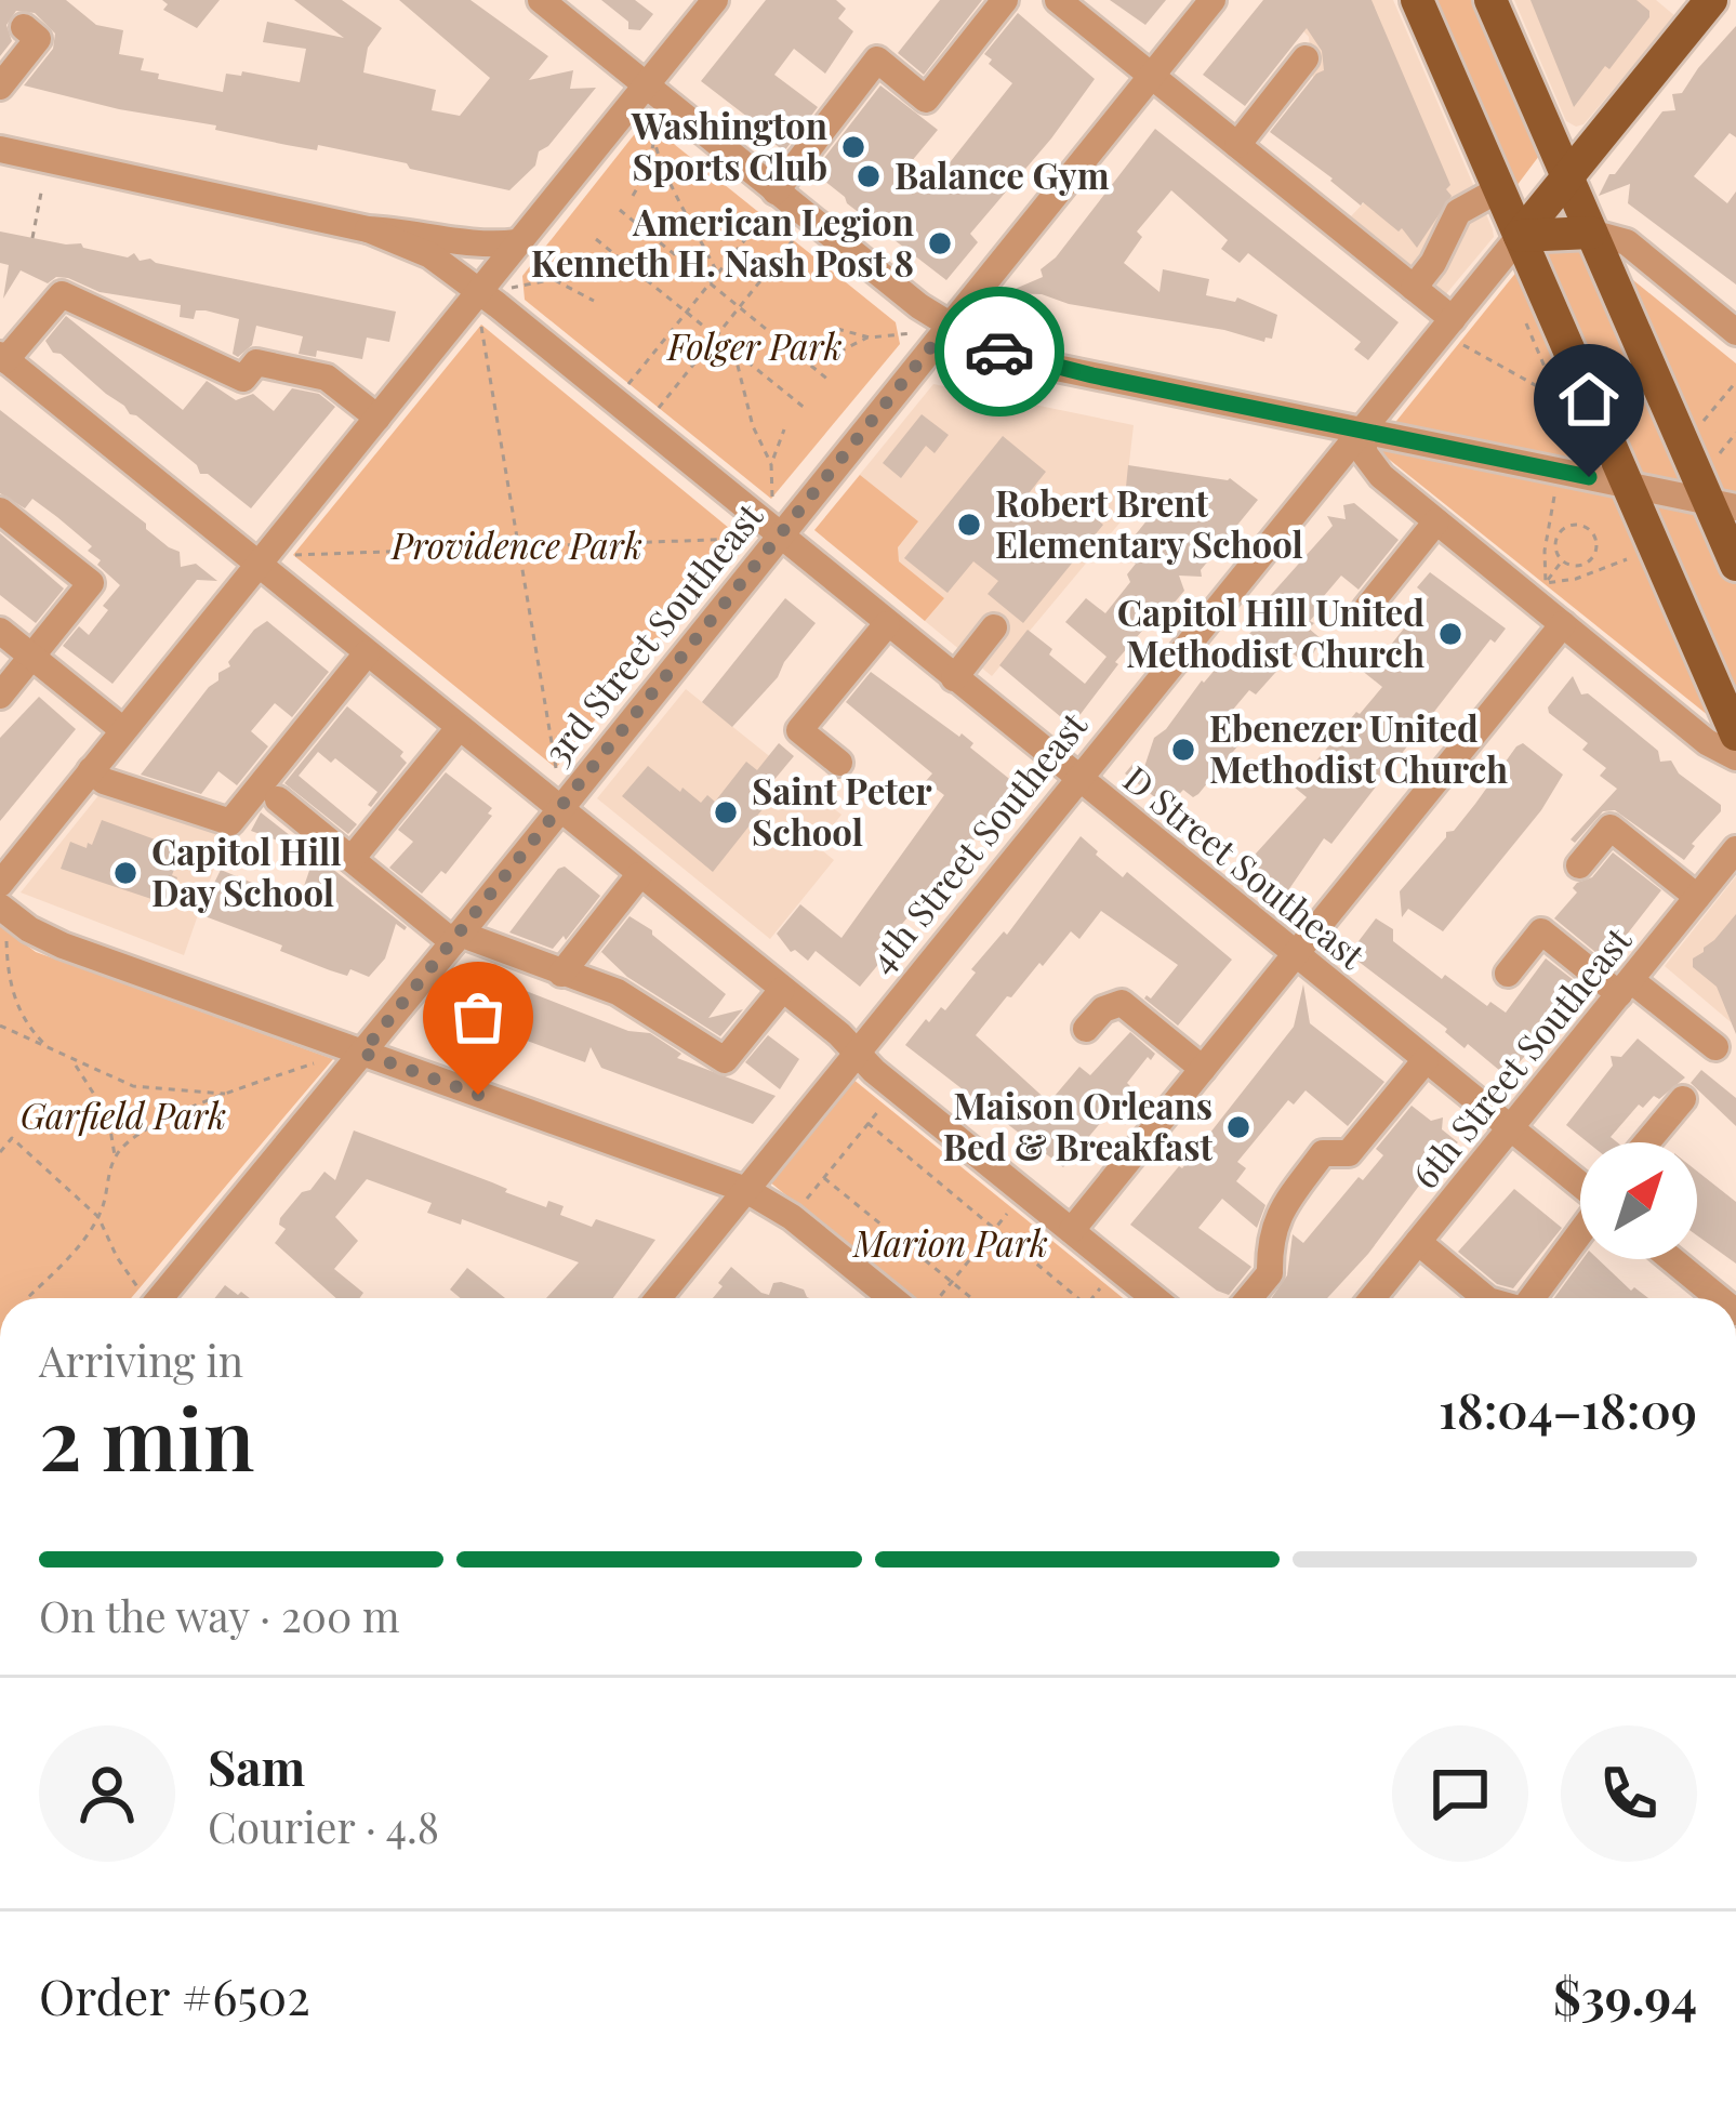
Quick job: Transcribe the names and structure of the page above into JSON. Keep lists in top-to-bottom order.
{
  "streets": {
    "main road": ["4th Street Southeast"],
    "street": ["3rd Street Southeast", "D Street Southeast", "6th Street Southeast"]
  },
  "crossings": [
    ["3rd Street Southeast", "D Street Southeast"],
    ["4th Street Southeast", "D Street Southeast"],
    ["D Street Southeast", "6th Street Southeast"]
  ],
  "parks": [
    "Folger Park",
    "Providence Park",
    "Garfield Park",
    "Marion Park"
  ],
  "places": [
    "Washington Sports Club",
    "Balance Gym",
    "American Legion Kenneth H. Nash Post 8",
    "Robert Brent Elementary School",
    "Capitol Hill United Methodist Church",
    "Ebenezer United Methodist Church",
    "Saint Peter School",
    "Capitol Hill Day School",
    "Maison Orleans Bed & Breakfast"
  ],
  "north": "top right",
  "page": {
    "heading": ["2 min", "Arriving in", "18:04–18:09"],
    "panel": [
      "Sam",
      "Courier · 4.8",
      "Order #6502",
      "$39.94"
    ],
    "bar": "On the way · 200 m"
  }
}
